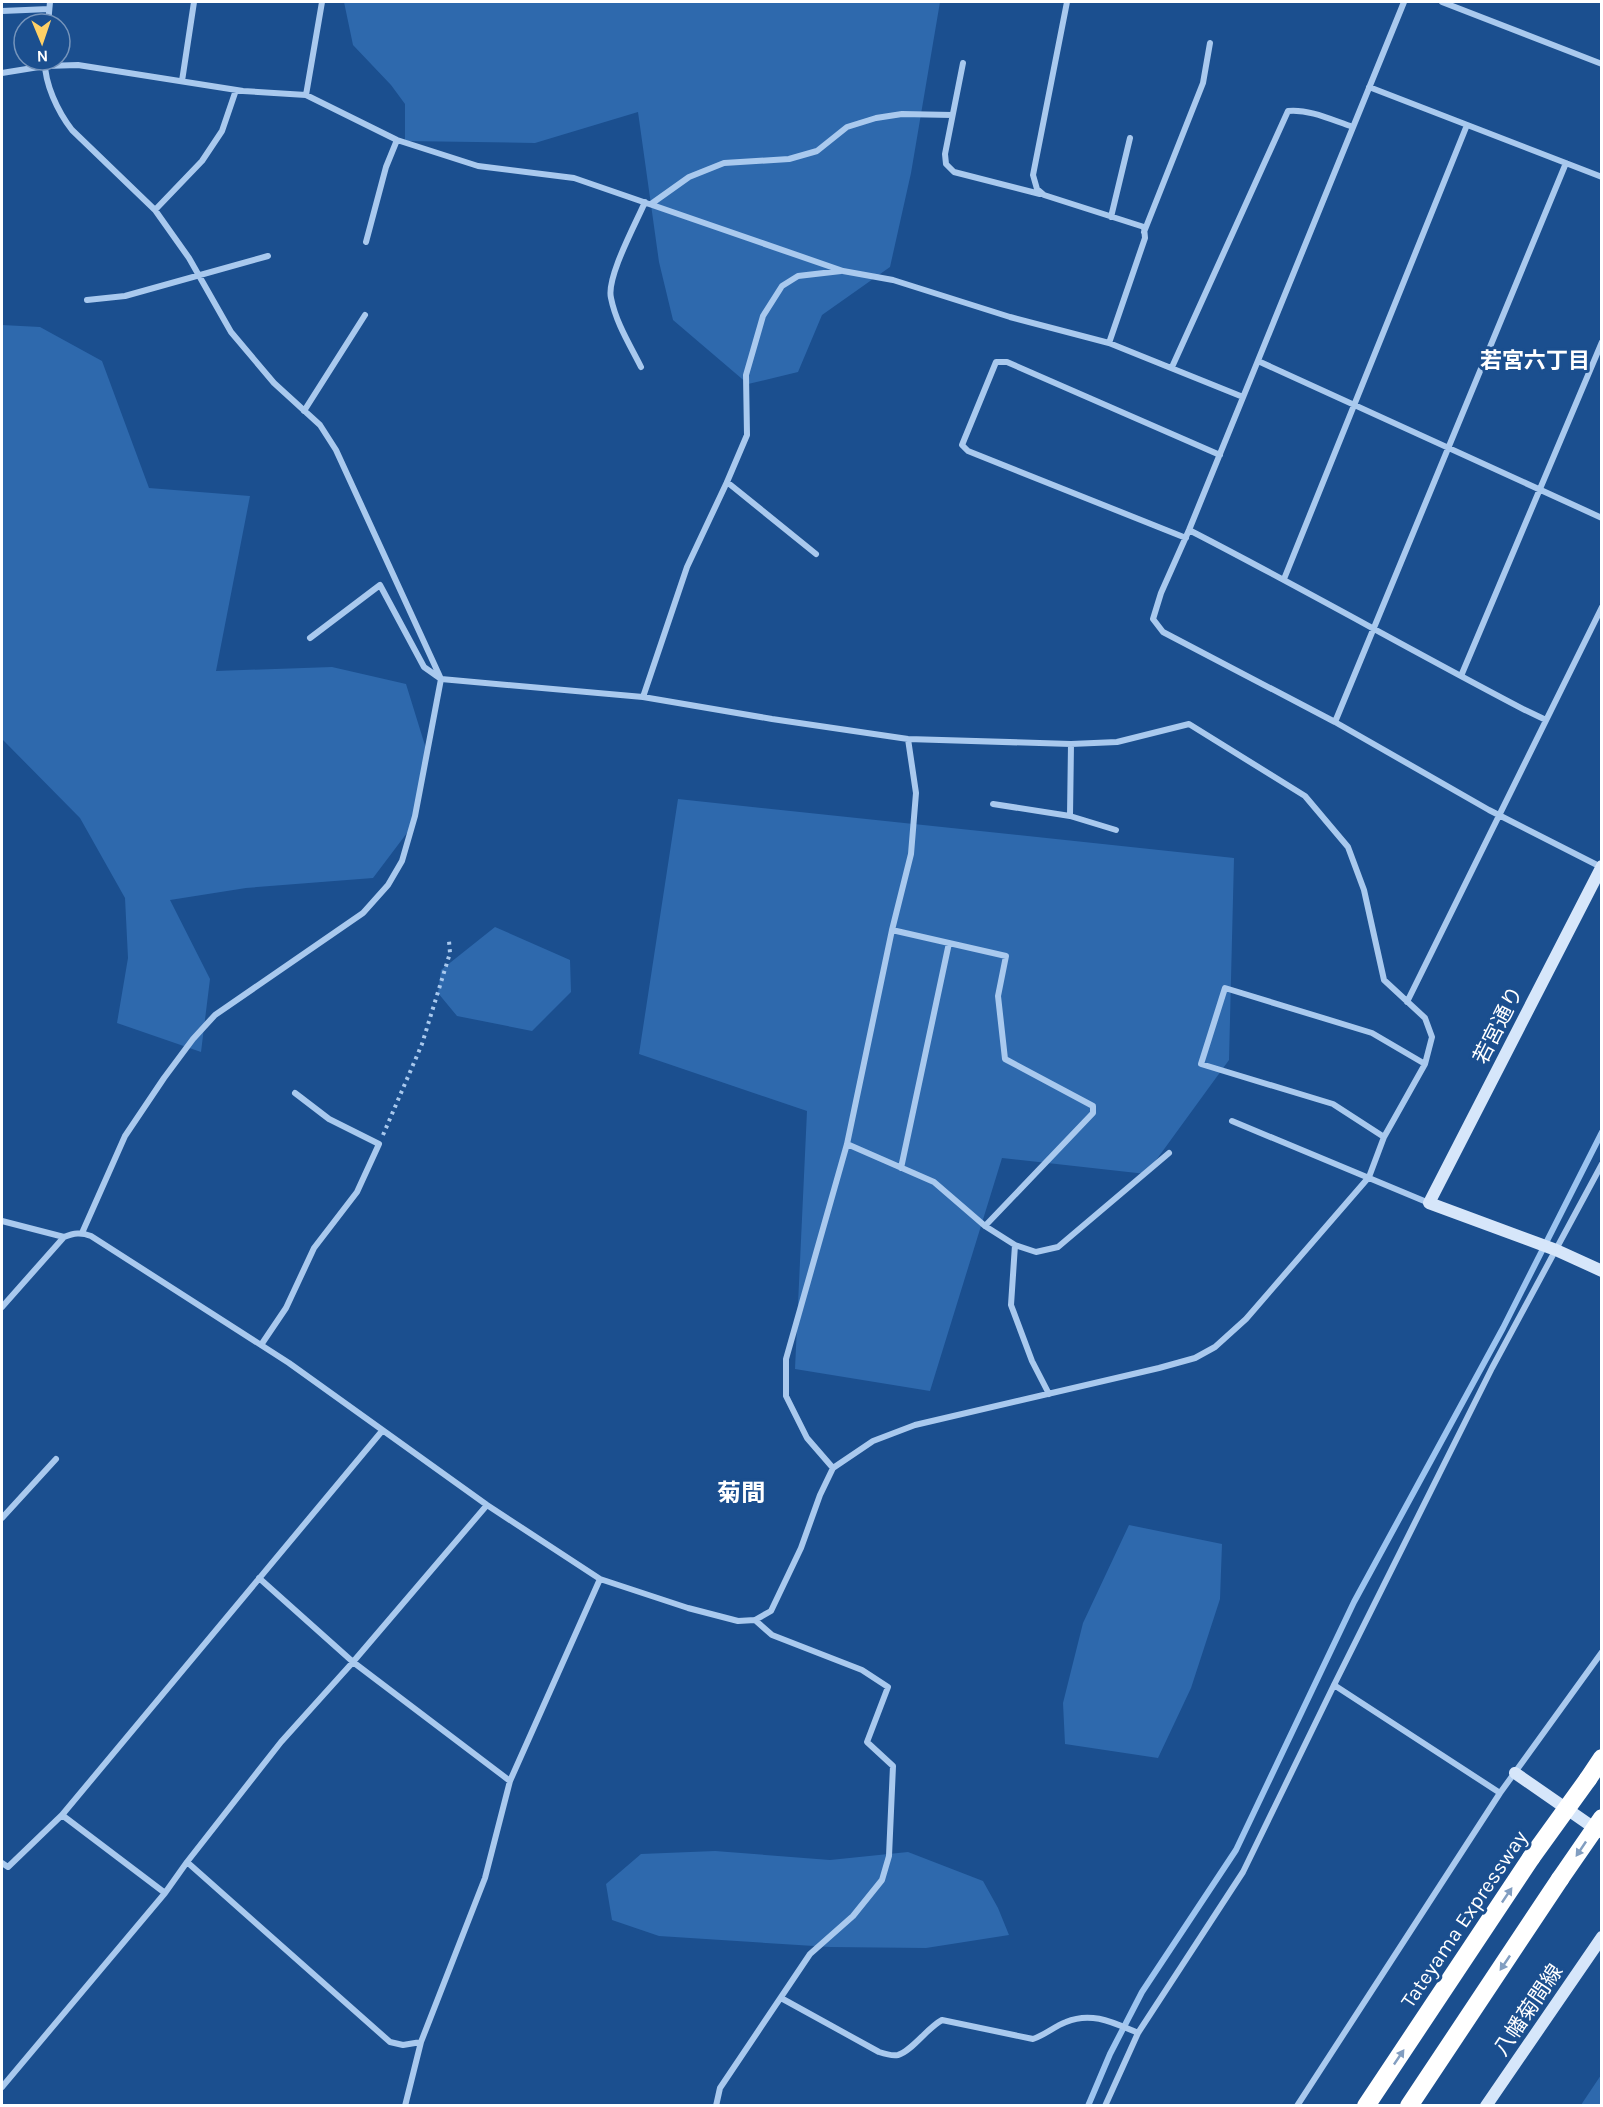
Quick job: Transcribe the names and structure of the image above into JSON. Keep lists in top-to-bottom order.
{
  "streets": {
    "highway": ["Tateyama Expressway"],
    "street": ["若宮通り", "八幡菊間線"]
  },
  "districts": ["若宮六丁目", "菊間"],
  "north": "bottom"
}
